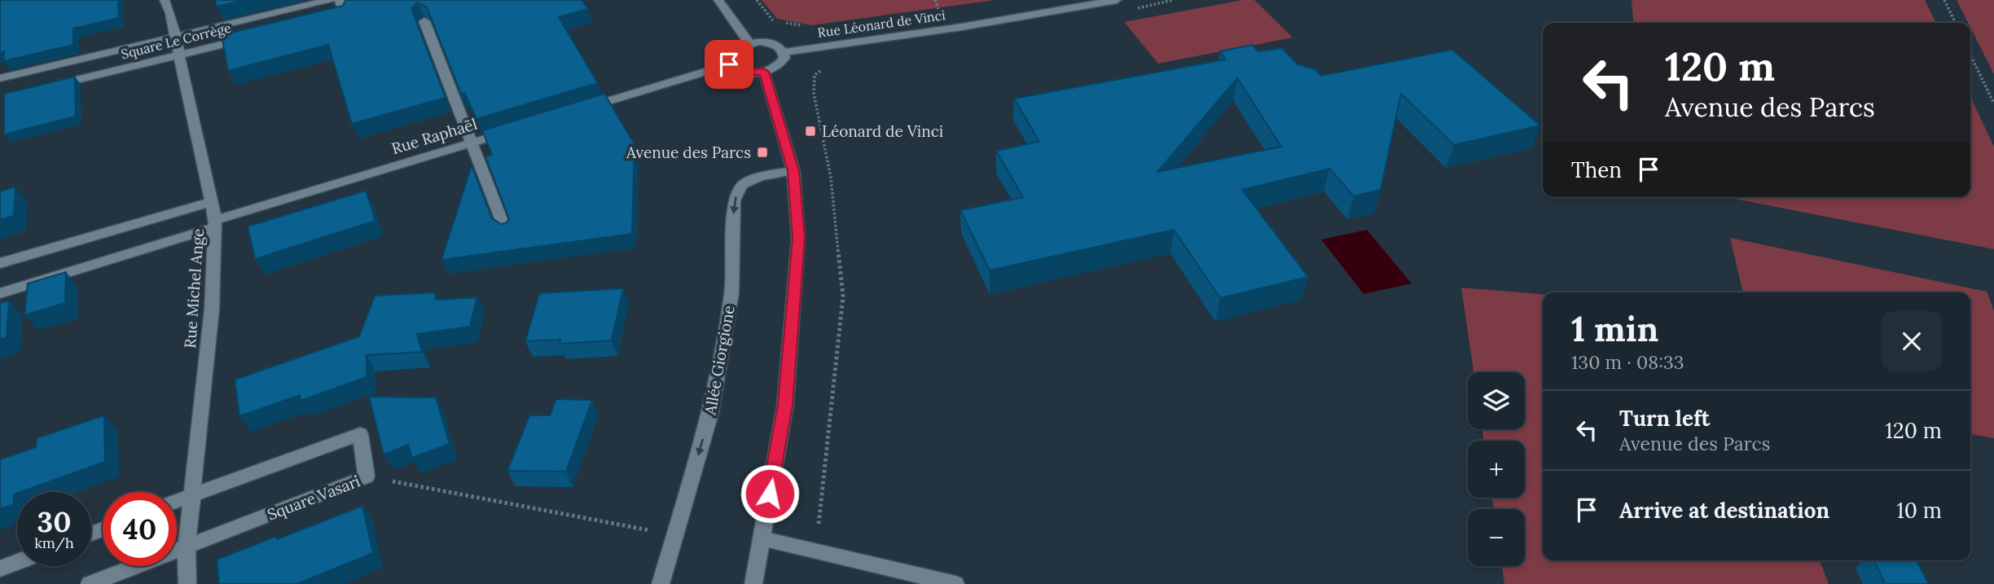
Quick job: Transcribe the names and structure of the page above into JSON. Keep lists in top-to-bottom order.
{
  "streets": {
    "street": [
      "Rue Léonard de Vinci",
      "Square Le Corrège",
      "Rue Raphaël",
      "Rue Michel Ange",
      "Allée Giorgione",
      "Square Vasari"
    ]
  },
  "crossings": [
    ["Square Le Corrège", "Rue Michel Ange"],
    ["Rue Raphaël", "Rue Michel Ange"],
    ["Rue Michel Ange", "Square Vasari"]
  ],
  "places": {
    "transit": ["Léonard de Vinci", "Avenue des Parcs"]
  },
  "page": {
    "turn": ["120 m", "Avenue des Parcs"],
    "then": "Then",
    "heading": ["1 min", "130 m · 08:33"],
    "map_buttons": ["+", "−"],
    "list": [
      {
        "name": "Turn left",
        "note": "Avenue des Parcs",
        "value": "120 m"
      },
      {
        "name": "Arrive at destination",
        "value": "10 m"
      }
    ],
    "speed": "30 km/h",
    "limit": "40"
  }
}
